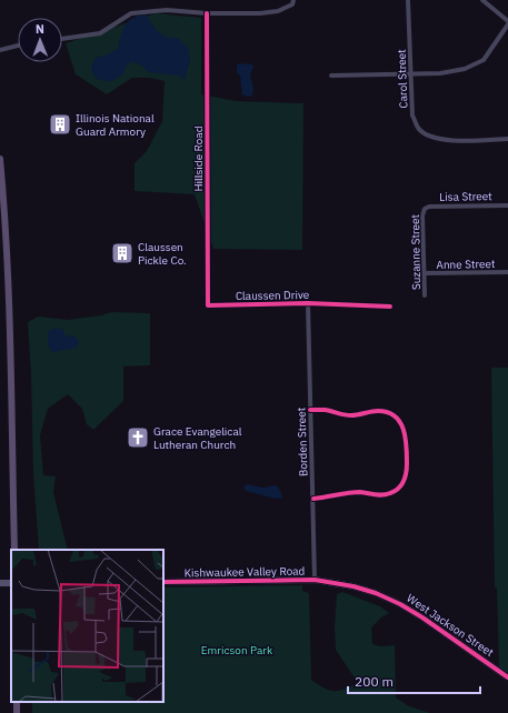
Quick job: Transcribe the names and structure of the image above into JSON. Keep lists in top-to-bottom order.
{
  "streets": {
    "street": [
      "Carol Street",
      "Hillside Road",
      "Lisa Street",
      "Suzanne Street",
      "Anne Street",
      "Claussen Drive",
      "Borden Street",
      "Kishwaukee Valley Road",
      "West Jackson Street"
    ]
  },
  "crossings": [
    ["Hillside Road", "Claussen Drive"],
    ["Lisa Street", "Suzanne Street"],
    ["Suzanne Street", "Anne Street"],
    ["Claussen Drive", "Borden Street"],
    ["Borden Street", "Kishwaukee Valley Road"],
    ["Kishwaukee Valley Road", "West Jackson Street"]
  ],
  "parks": ["Emricson Park"],
  "places": {
    "building": ["Illinois National Guard Armory", "Claussen Pickle Co."],
    "church": ["Grace Evangelical Lutheran Church"]
  },
  "scale_bar": "200 m",
  "north": "top"
}
